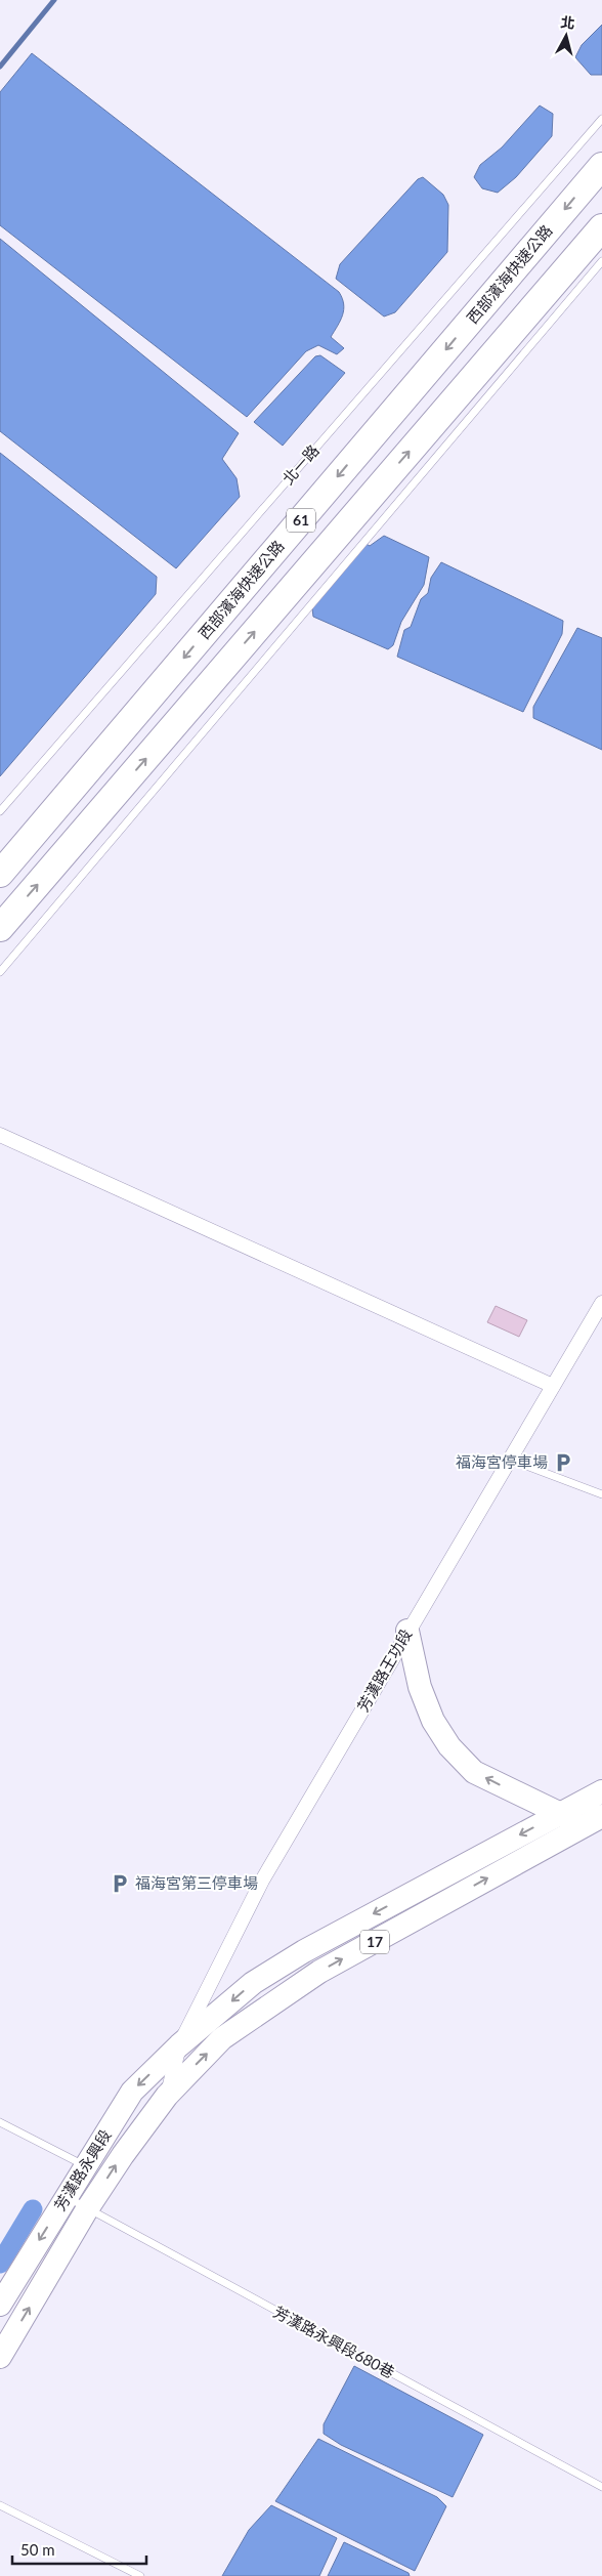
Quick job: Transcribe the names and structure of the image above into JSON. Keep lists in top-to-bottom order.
{
  "streets": {
    "highway": ["西部濱海快速公路", "61"],
    "main road": ["17", "芳漢路永興段"],
    "street": ["芳漢路王功段"],
    "lane": ["北一路", "芳漢路永興段680巷"]
  },
  "crossings": [
    ["芳漢路王功段", "17"],
    ["芳漢路王功段", "芳漢路永興段"],
    ["17", "芳漢路永興段"],
    ["芳漢路永興段", "芳漢路永興段680巷"]
  ],
  "places": {
    "parking": ["福海宮停車場", "福海宮第三停車場"]
  },
  "scale_bar": "50 m",
  "north": "top"
}
